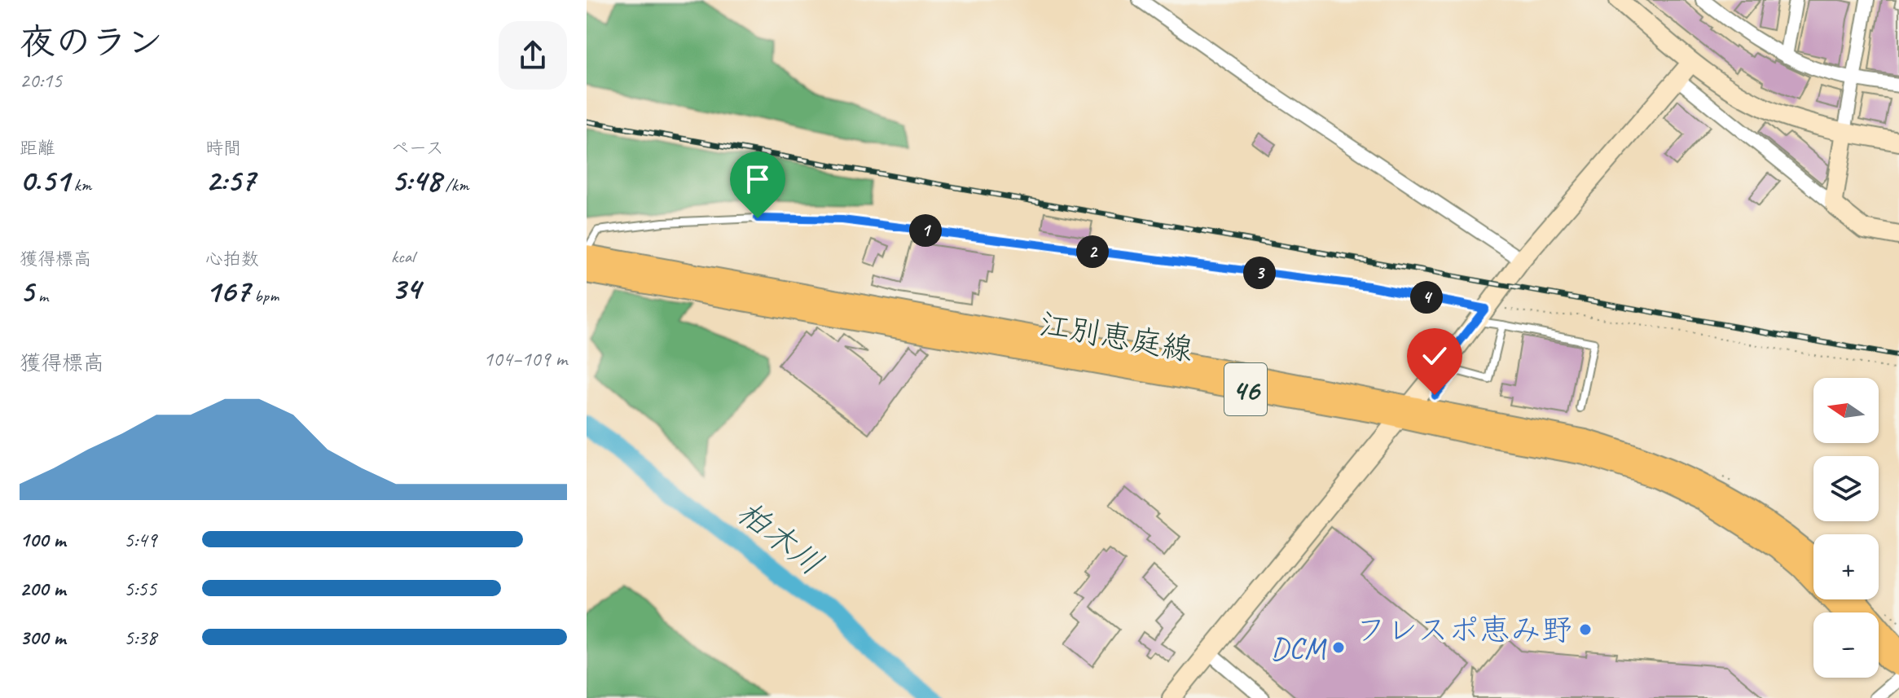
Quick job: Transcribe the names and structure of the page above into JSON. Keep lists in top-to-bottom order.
{
  "streets": {
    "main road": ["江別恵庭線", "46"]
  },
  "water": ["柏木川"],
  "places": ["フレスポ恵み野", "DCM"],
  "north": "left",
  "page": {
    "heading": ["夜のラン", "20:15"],
    "stats": [
      ["距離", "0.51 km"],
      ["時間", "2:57"],
      ["ペース", "5:48 /km"],
      ["獲得標高", "5 m"],
      ["心拍数", "167 bpm"],
      ["kcal", "34"]
    ],
    "pins": [
      "1",
      "2",
      "3",
      "4"
    ],
    "chart": ["獲得標高", "104–109 m"],
    "map_buttons": ["+", "−"],
    "list": [
      {
        "name": "100 m",
        "note": "5:49"
      },
      {
        "name": "200 m",
        "note": "5:55"
      },
      {
        "name": "300 m",
        "note": "5:38"
      }
    ]
  }
}
